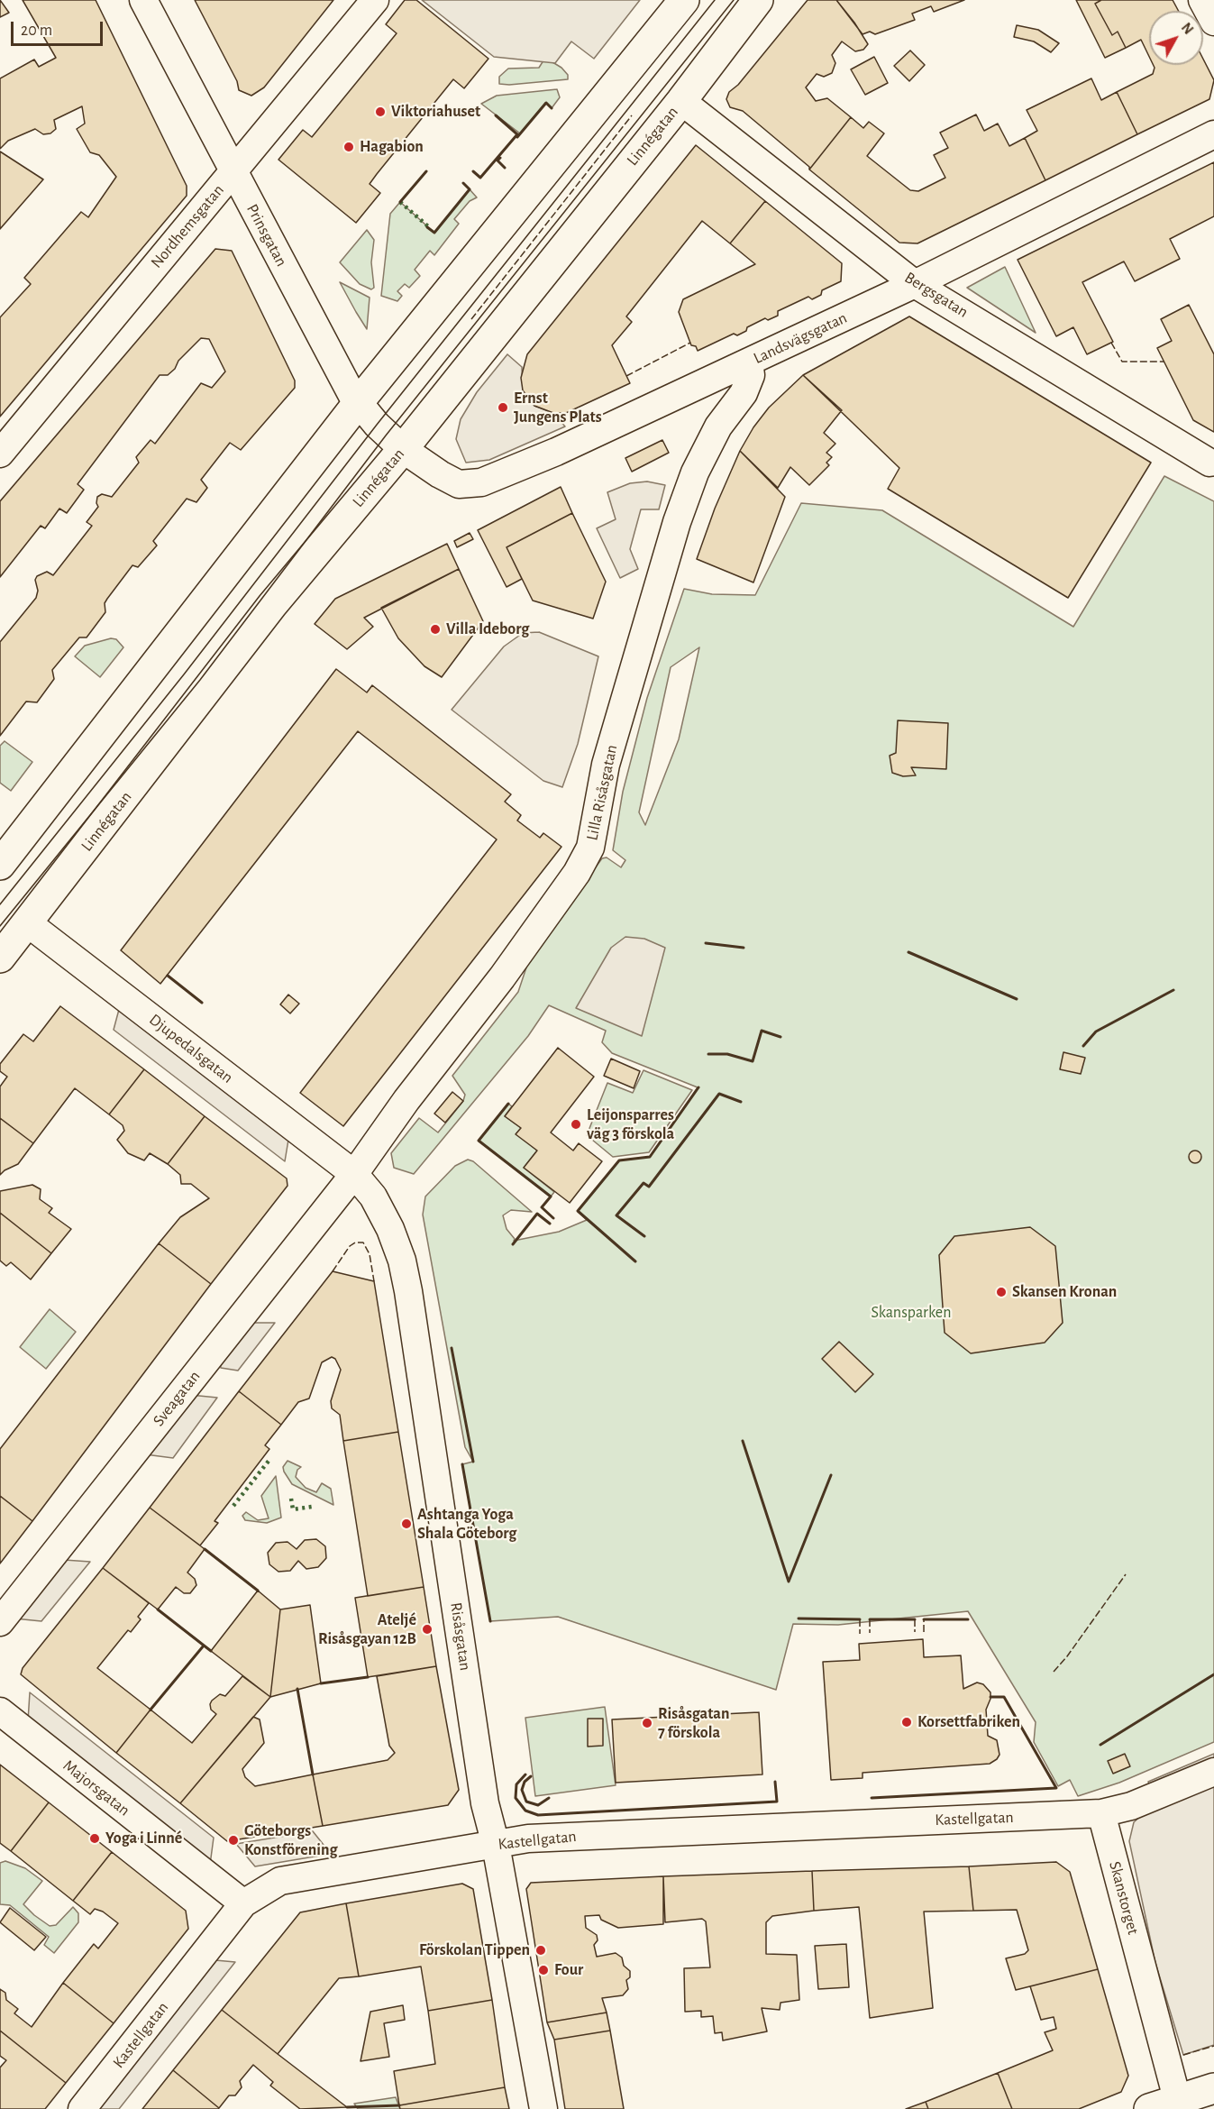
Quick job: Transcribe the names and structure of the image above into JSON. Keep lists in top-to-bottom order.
{
  "streets": {
    "street": [
      "Linnégatan",
      "Nordhemsgatan",
      "Prinsgatan",
      "Bergsgatan",
      "Landsvägsgatan",
      "Lilla Risåsgatan",
      "Djupedalsgatan",
      "Sveagatan",
      "Risåsgatan",
      "Majorsgatan",
      "Kastellgatan",
      "Skanstorget"
    ]
  },
  "crossings": [
    ["Linnégatan", "Prinsgatan"],
    ["Linnégatan", "Bergsgatan"],
    ["Linnégatan", "Landsvägsgatan"],
    ["Linnégatan", "Djupedalsgatan"],
    ["Nordhemsgatan", "Prinsgatan"],
    ["Prinsgatan", "Landsvägsgatan"],
    ["Bergsgatan", "Landsvägsgatan"],
    ["Landsvägsgatan", "Lilla Risåsgatan"],
    ["Lilla Risåsgatan", "Djupedalsgatan"],
    ["Lilla Risåsgatan", "Sveagatan"],
    ["Lilla Risåsgatan", "Risåsgatan"],
    ["Djupedalsgatan", "Sveagatan"],
    ["Djupedalsgatan", "Risåsgatan"],
    ["Sveagatan", "Risåsgatan"],
    ["Risåsgatan", "Kastellgatan"],
    ["Majorsgatan", "Kastellgatan"],
    ["Kastellgatan", "Skanstorget"]
  ],
  "parks": ["Skansparken"],
  "places": [
    "Viktoriahuset",
    "Hagabion",
    "Ernst Jungens Plats",
    "Villa Ideborg",
    "Leijonsparres väg 3 förskola",
    "Skansen Kronan",
    "Ashtanga Yoga Shala Göteborg",
    "Ateljé Risåsgayan 12B",
    "Korsettfabriken",
    "Risåsgatan 7 förskola",
    "Yoga i Linné",
    "Göteborgs Konstförening",
    "Förskolan Tippen",
    "Four"
  ],
  "scale_bar": "20 m",
  "north": "top right"
}
